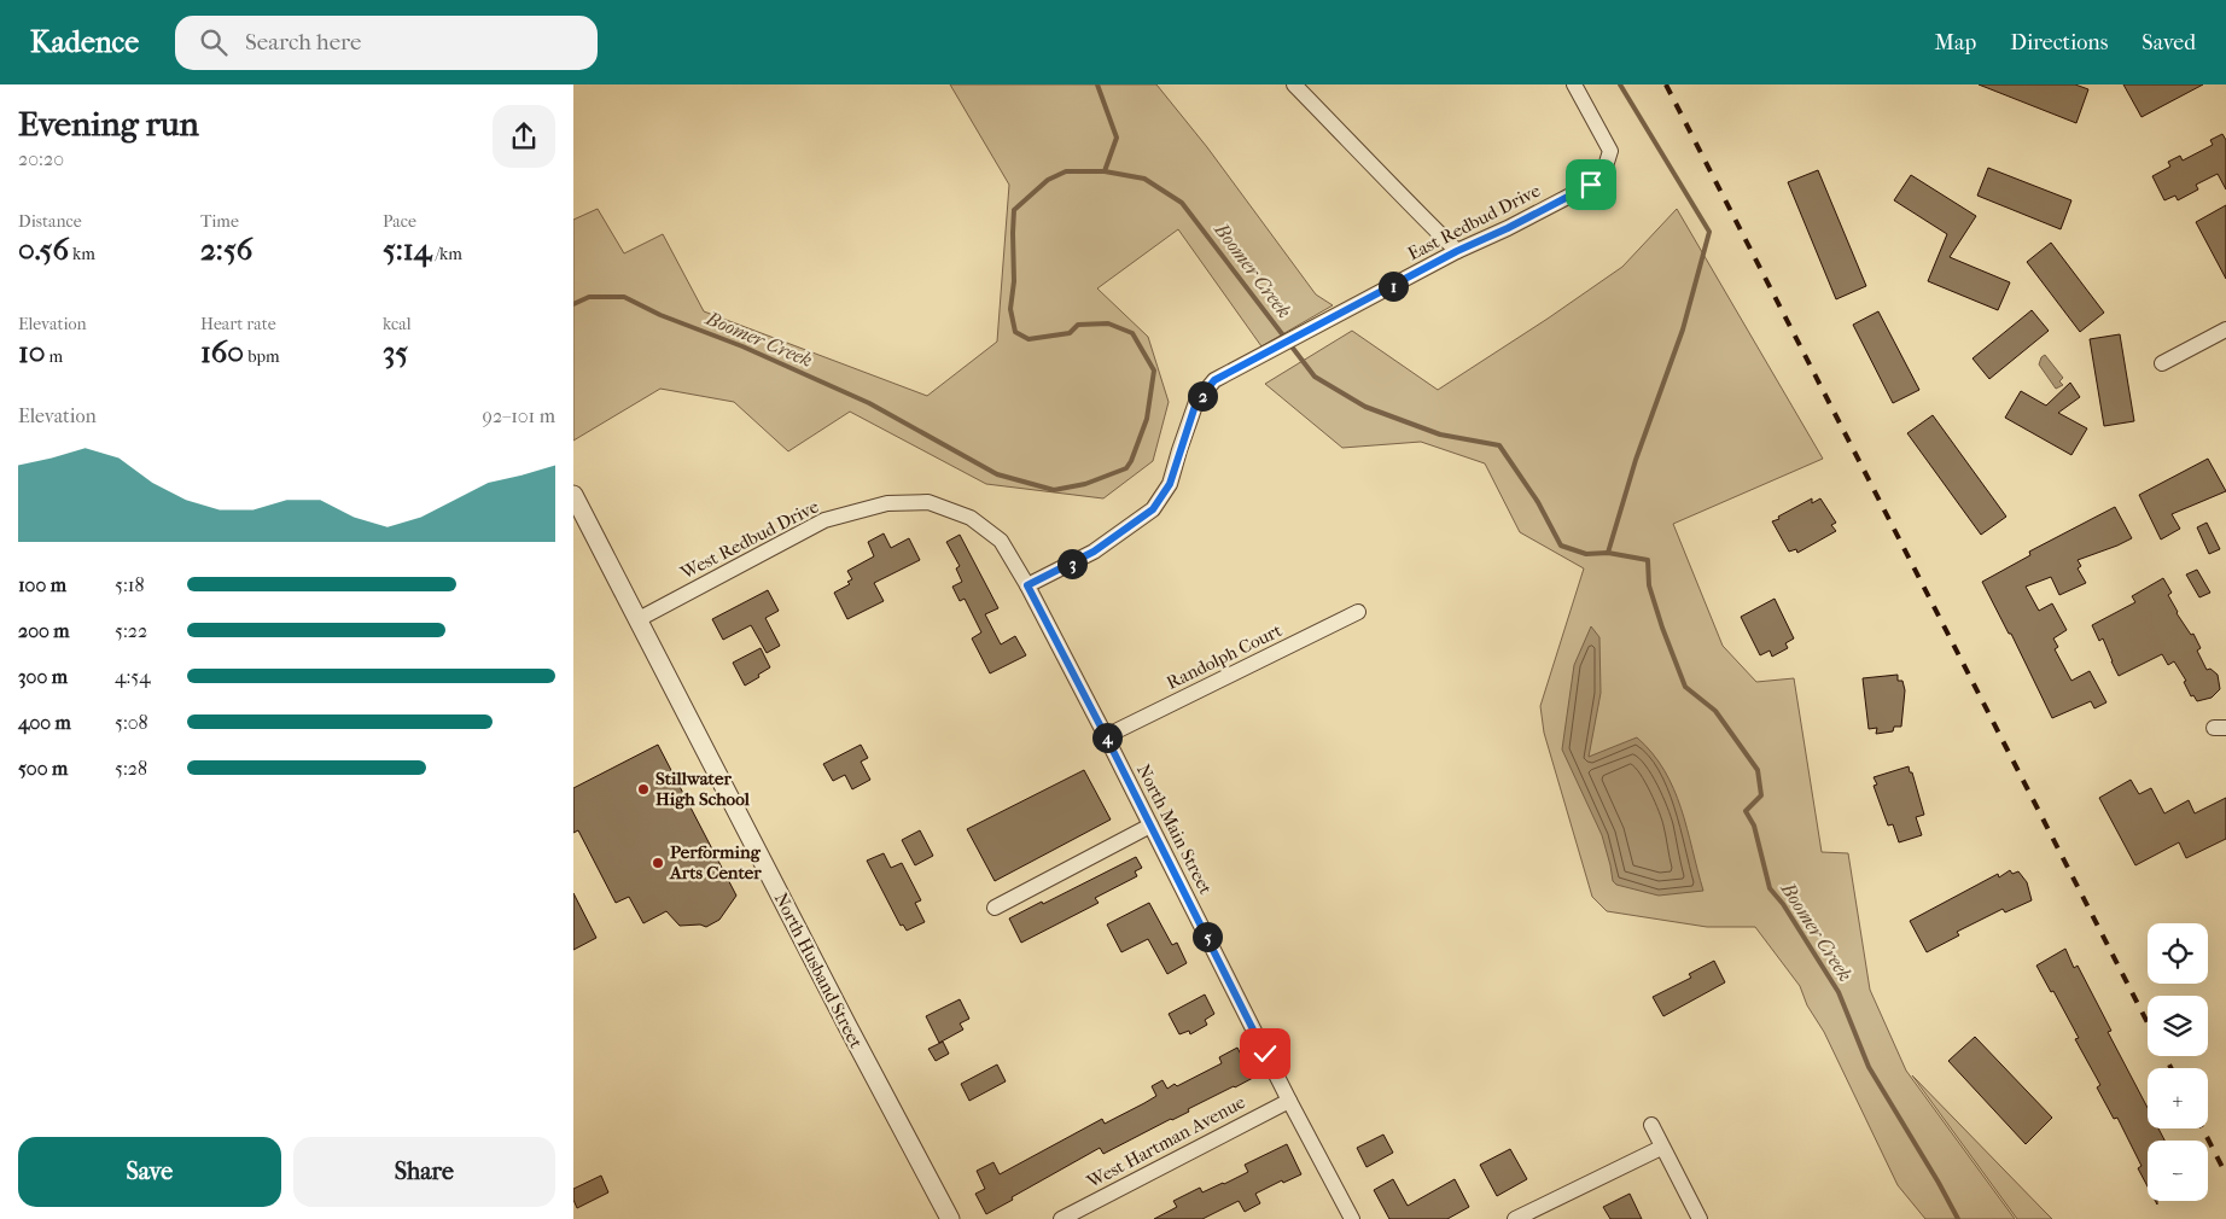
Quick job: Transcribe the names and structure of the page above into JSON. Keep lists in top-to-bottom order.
{
  "streets": {
    "street": [
      "East Redbud Drive",
      "West Redbud Drive",
      "Randolph Court",
      "North Main Street",
      "North Husband Street",
      "West Hartman Avenue"
    ]
  },
  "crossings": [
    ["East Redbud Drive", "West Redbud Drive"],
    ["East Redbud Drive", "North Main Street"],
    ["West Redbud Drive", "North Main Street"],
    ["West Redbud Drive", "North Husband Street"],
    ["Randolph Court", "North Main Street"],
    ["North Main Street", "West Hartman Avenue"]
  ],
  "water": ["Boomer Creek"],
  "places": ["Stillwater High School", "Performing Arts Center"],
  "page": {
    "header": "Kadence",
    "search": "Search here",
    "nav": ["Map", "Directions", "Saved"],
    "heading": ["Evening run", "20:20"],
    "stats": [
      ["Distance", "0.56 km"],
      ["Time", "2:56"],
      ["Pace", "5:14 /km"],
      ["Elevation", "10 m"],
      ["Heart rate", "160 bpm"],
      ["kcal", "35"]
    ],
    "pins": [
      "1",
      "2",
      "3",
      "4",
      "5"
    ],
    "chart": ["Elevation", "92–101 m"],
    "list": [
      {
        "name": "100 m",
        "note": "5:18"
      },
      {
        "name": "200 m",
        "note": "5:22"
      },
      {
        "name": "300 m",
        "note": "4:54"
      },
      {
        "name": "400 m",
        "note": "5:08"
      },
      {
        "name": "500 m",
        "note": "5:28"
      }
    ],
    "map_buttons": ["+", "−"],
    "buttons": ["Save", "Share"]
  }
}
